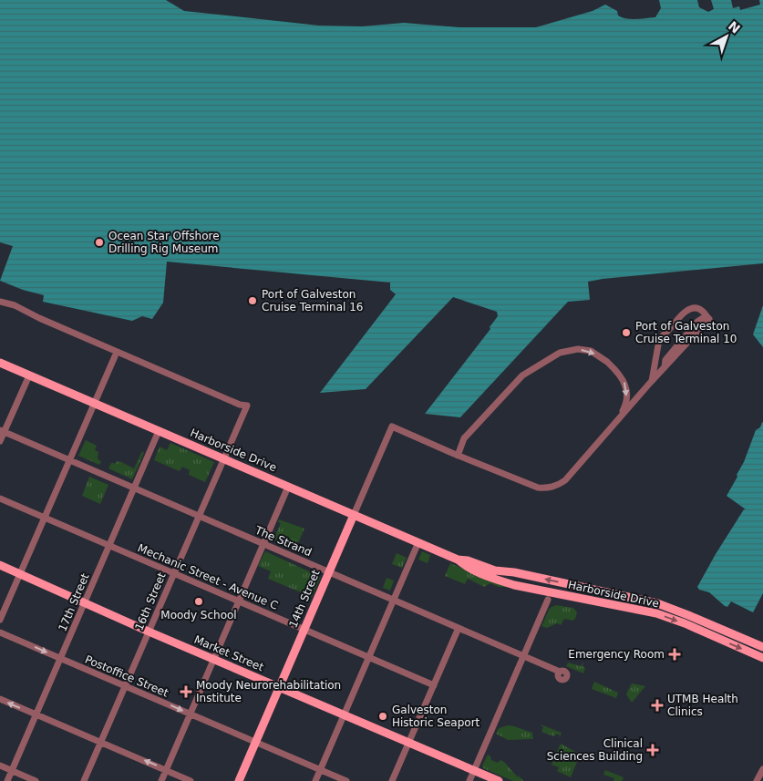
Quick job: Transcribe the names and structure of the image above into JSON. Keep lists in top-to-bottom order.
{
  "streets": {
    "main road": ["Harborside Drive", "14th Street", "Market Street"],
    "street": [
      "The Strand",
      "Mechanic Street - Avenue C",
      "16th Street",
      "17th Street",
      "Postoffice Street"
    ]
  },
  "crossings": [
    ["Harborside Drive", "14th Street"],
    ["Harborside Drive", "16th Street"],
    ["Harborside Drive", "17th Street"],
    ["The Strand", "14th Street"],
    ["The Strand", "16th Street"],
    ["The Strand", "17th Street"],
    ["Mechanic Street - Avenue C", "14th Street"],
    ["Mechanic Street - Avenue C", "16th Street"],
    ["Mechanic Street - Avenue C", "17th Street"],
    ["14th Street", "Market Street"],
    ["14th Street", "Postoffice Street"],
    ["16th Street", "Market Street"],
    ["16th Street", "Postoffice Street"],
    ["17th Street", "Market Street"],
    ["17th Street", "Postoffice Street"]
  ],
  "one_way": ["Postoffice Street"],
  "places": {
    "other": [
      "Ocean Star Offshore Drilling Rig Museum",
      "Port of Galveston Cruise Terminal 16",
      "Port of Galveston Cruise Terminal 10",
      "Moody School",
      "Galveston Historic Seaport"
    ],
    "health": [
      "Emergency Room",
      "Moody Neurorehabilitation Institute",
      "UTMB Health Clinics",
      "Clinical Sciences Building"
    ]
  },
  "north": "top right"
}
